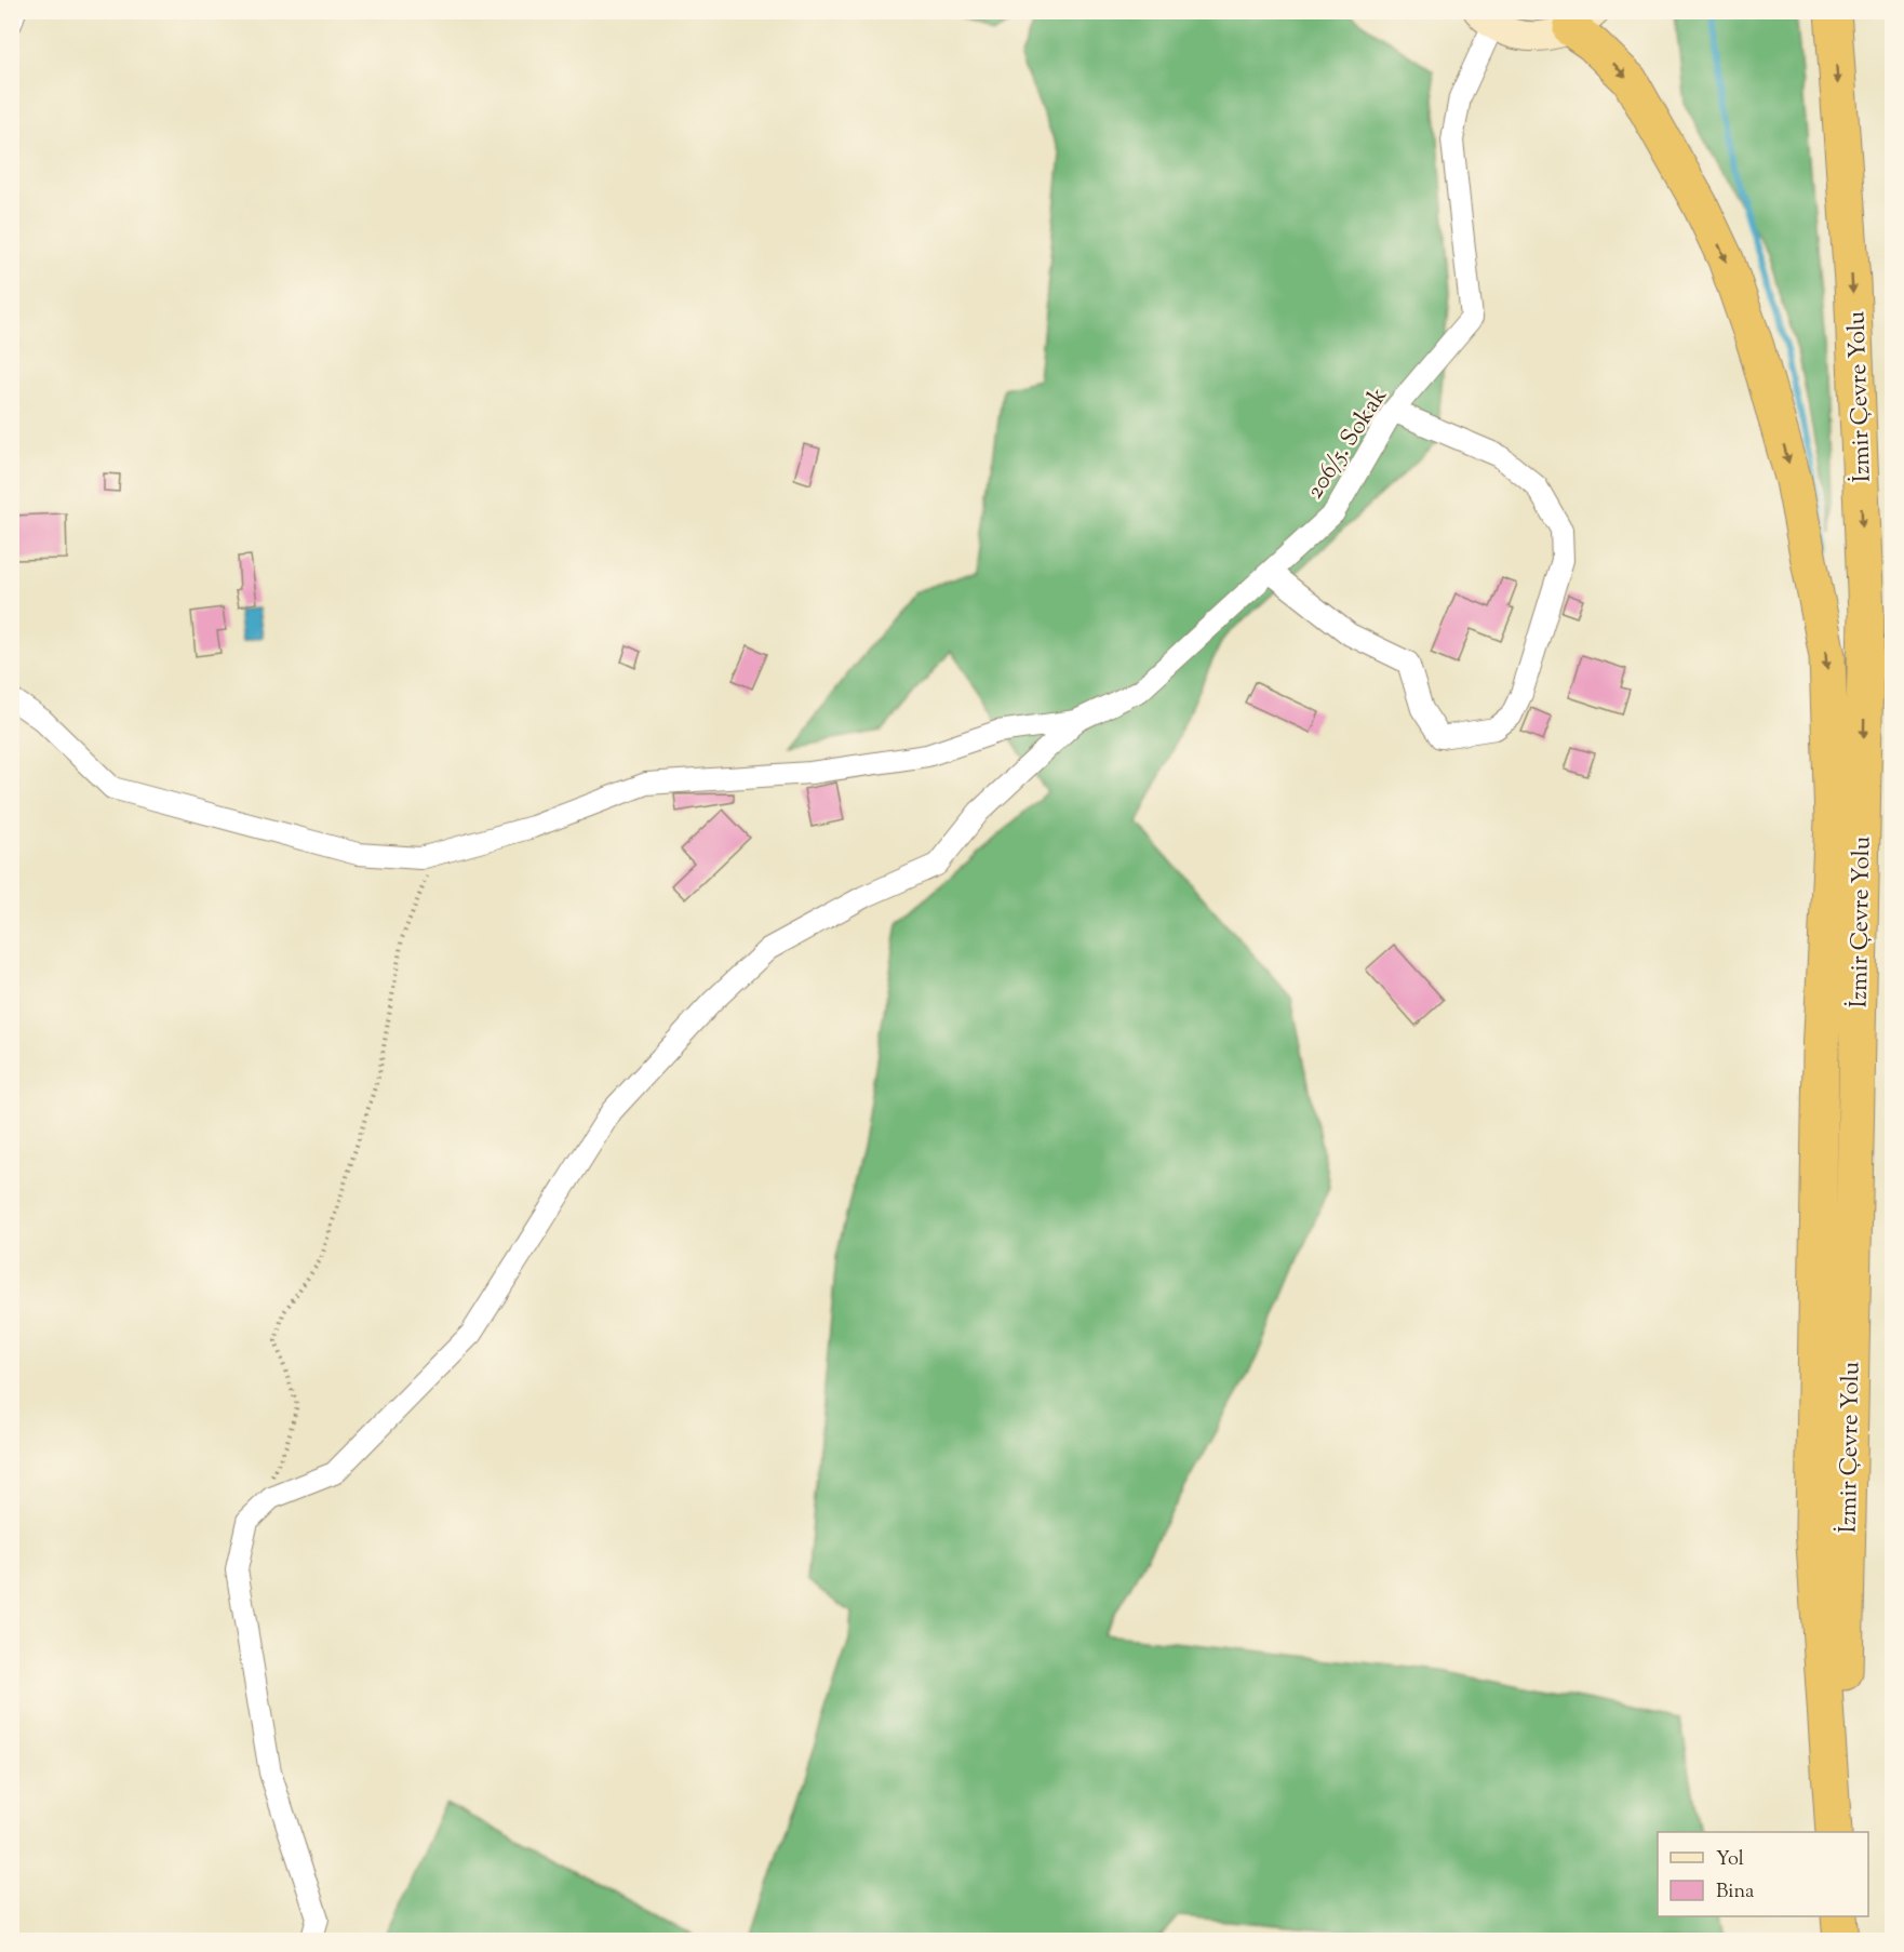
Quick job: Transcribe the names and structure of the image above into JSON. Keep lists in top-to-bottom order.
{
  "streets": {
    "highway": ["İzmir Çevre Yolu"],
    "street": ["206/5. Sokak"]
  },
  "legend": ["Yol", "Bina"]
}
